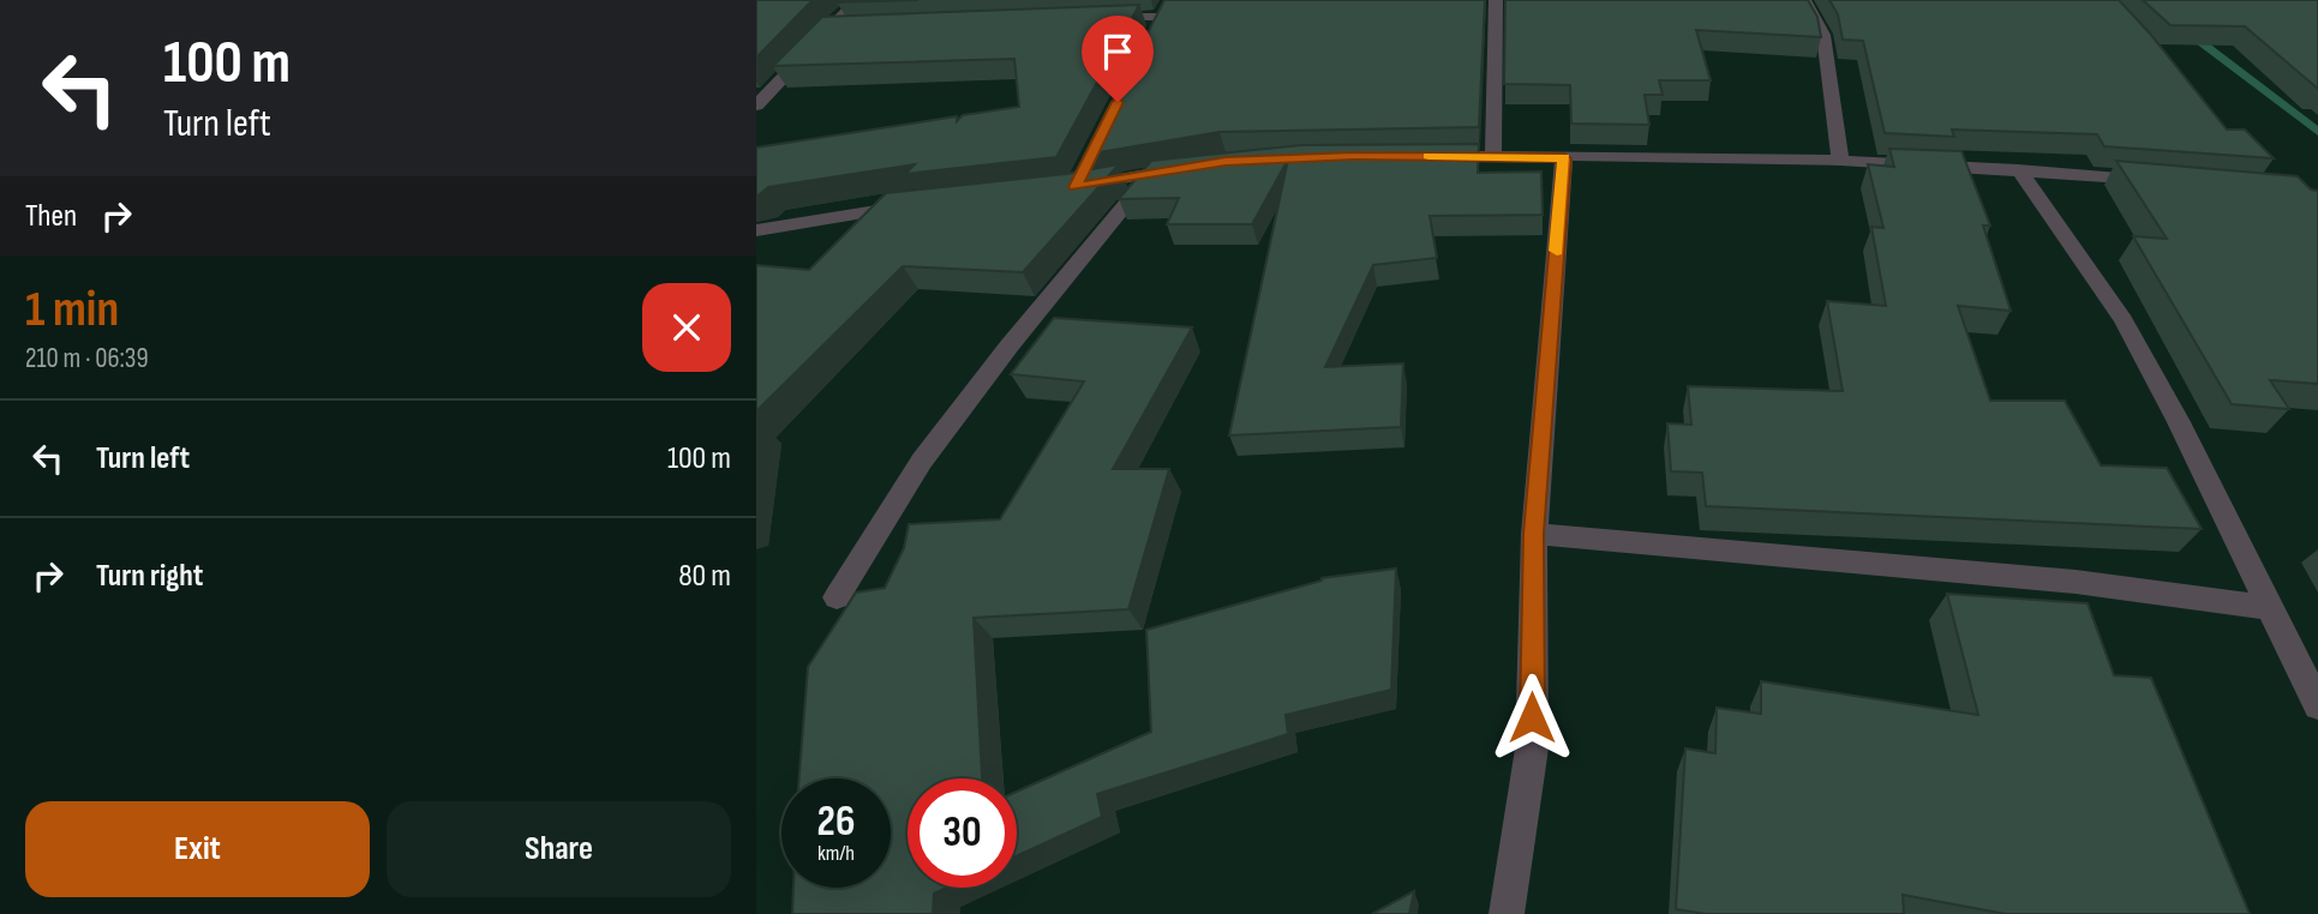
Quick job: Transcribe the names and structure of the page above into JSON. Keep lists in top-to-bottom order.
{
  "page": {
    "turn": ["100 m", "Turn left"],
    "then": "Then",
    "heading": ["1 min", "210 m · 06:39"],
    "list": [
      {
        "name": "Turn left",
        "value": "100 m"
      },
      {
        "name": "Turn right",
        "value": "80 m"
      }
    ],
    "speed": "26 km/h",
    "limit": "30",
    "buttons": ["Exit", "Share"]
  }
}
